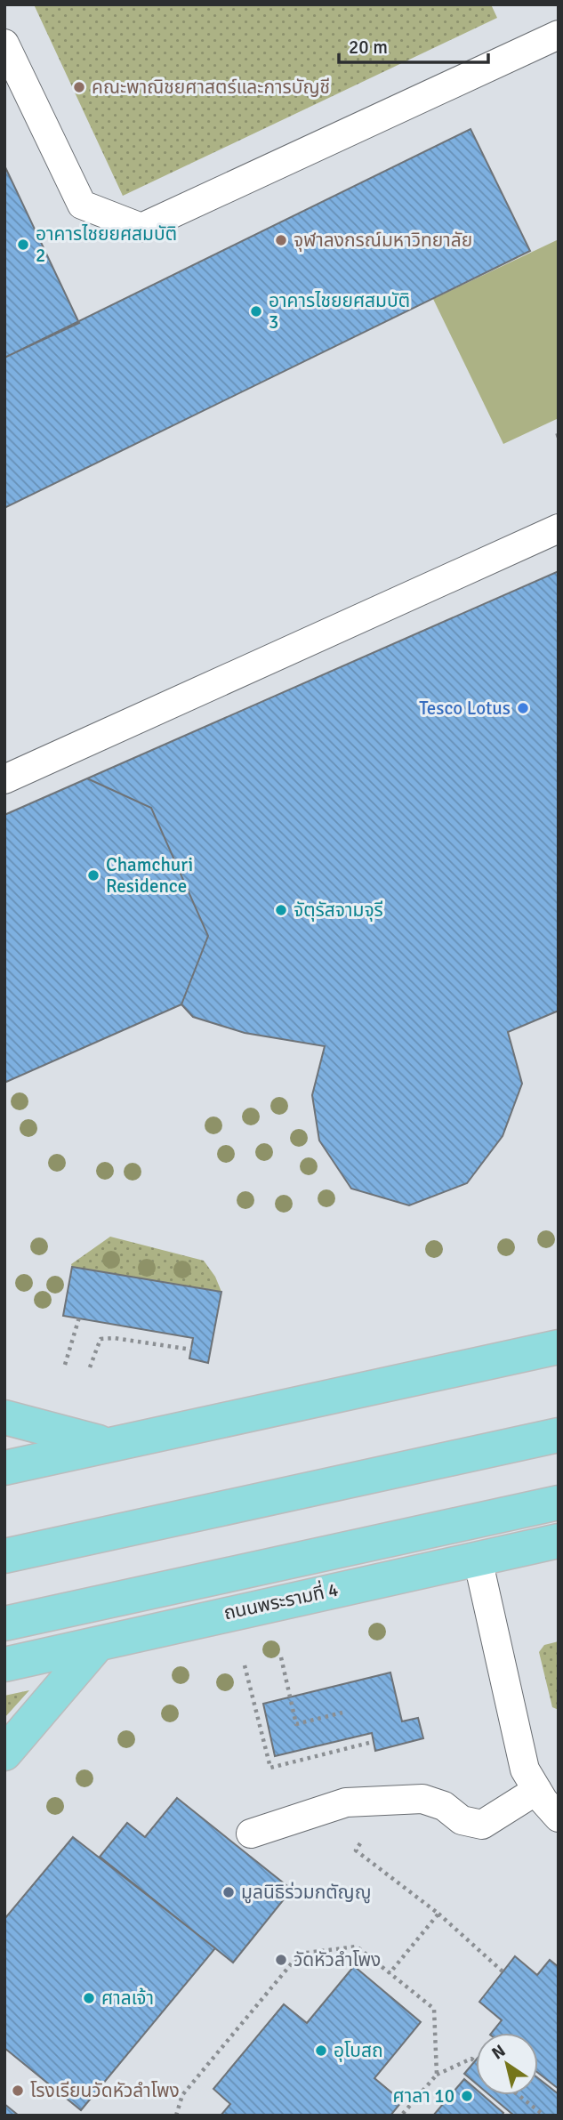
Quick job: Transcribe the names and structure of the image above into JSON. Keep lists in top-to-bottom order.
{
  "streets": {
    "main road": ["ถนนพระรามที่ 4"]
  },
  "places": [
    "คณะพาณิชยศาสตร์และการบัญชี",
    "จุฬาลงกรณ์มหาวิทยาลัย",
    "อาคารไชยยศสมบัติ 2",
    "อาคารไชยยศสมบัติ 3",
    "Tesco Lotus",
    "Chamchuri Residence",
    "จัตุรัสจามจุรี",
    "มูลนิธิร่วมกตัญญู",
    "วัดหัวลำโพง",
    "ศาลเจ้า",
    "อุโบสถ",
    "โรงเรียนวัดหัวลำโพง",
    "ศาลา 10"
  ],
  "scale_bar": "20 m",
  "north": "top left"
}
